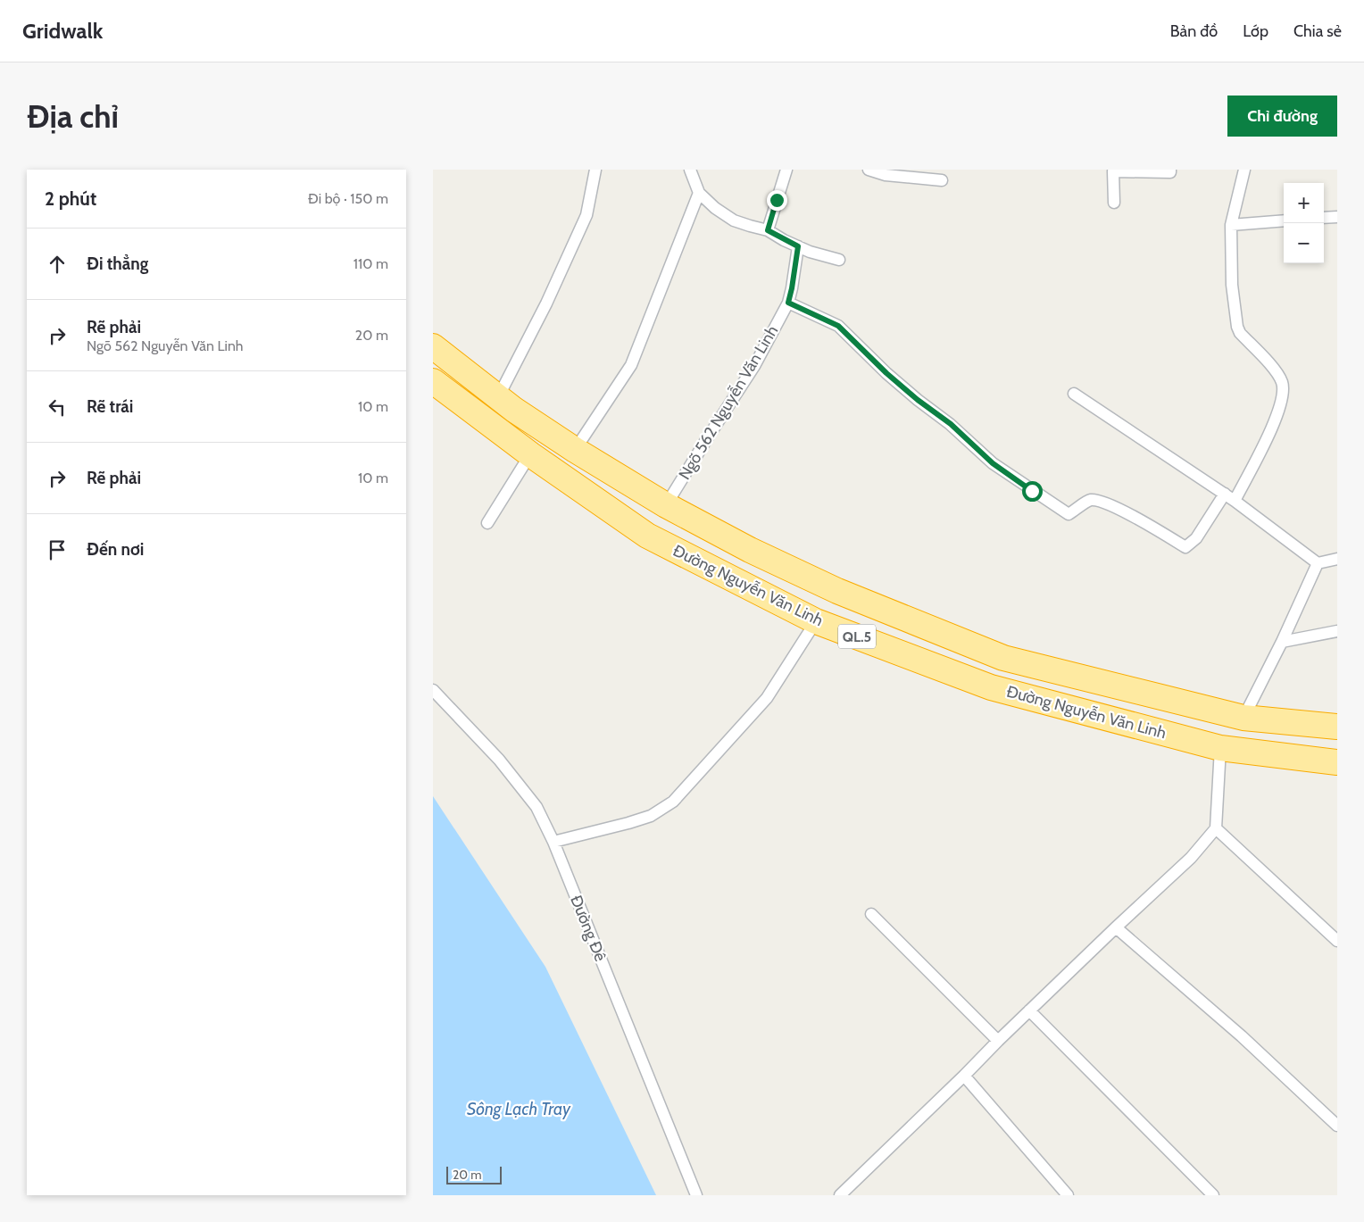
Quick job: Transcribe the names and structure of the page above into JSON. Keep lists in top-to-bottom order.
{
  "streets": {
    "highway": ["Đường Nguyễn Văn Linh", "QL.5"],
    "lane": ["Ngõ 562 Nguyễn Văn Linh", "Đường Đê"]
  },
  "crossings": [
    ["Ngõ 562 Nguyễn Văn Linh", "Đường Nguyễn Văn Linh"]
  ],
  "water": ["Sông Lạch Tray"],
  "scale_bar": "20 m",
  "page": {
    "header": "Gridwalk",
    "nav": ["Bản đồ", "Lớp", "Chia sẻ"],
    "buttons": "Chỉ đường",
    "title": "Địa chỉ",
    "heading": ["2 phút", "Đi bộ · 150 m"],
    "map_buttons": ["+", "−"],
    "list": [
      ["Đi thẳng", "110 m"],
      ["Rẽ phải", "Ngõ 562 Nguyễn Văn Linh", "20 m"],
      ["Rẽ trái", "10 m"],
      ["Rẽ phải", "10 m"],
      "Đến nơi"
    ],
    "scale": "20 m"
  }
}
